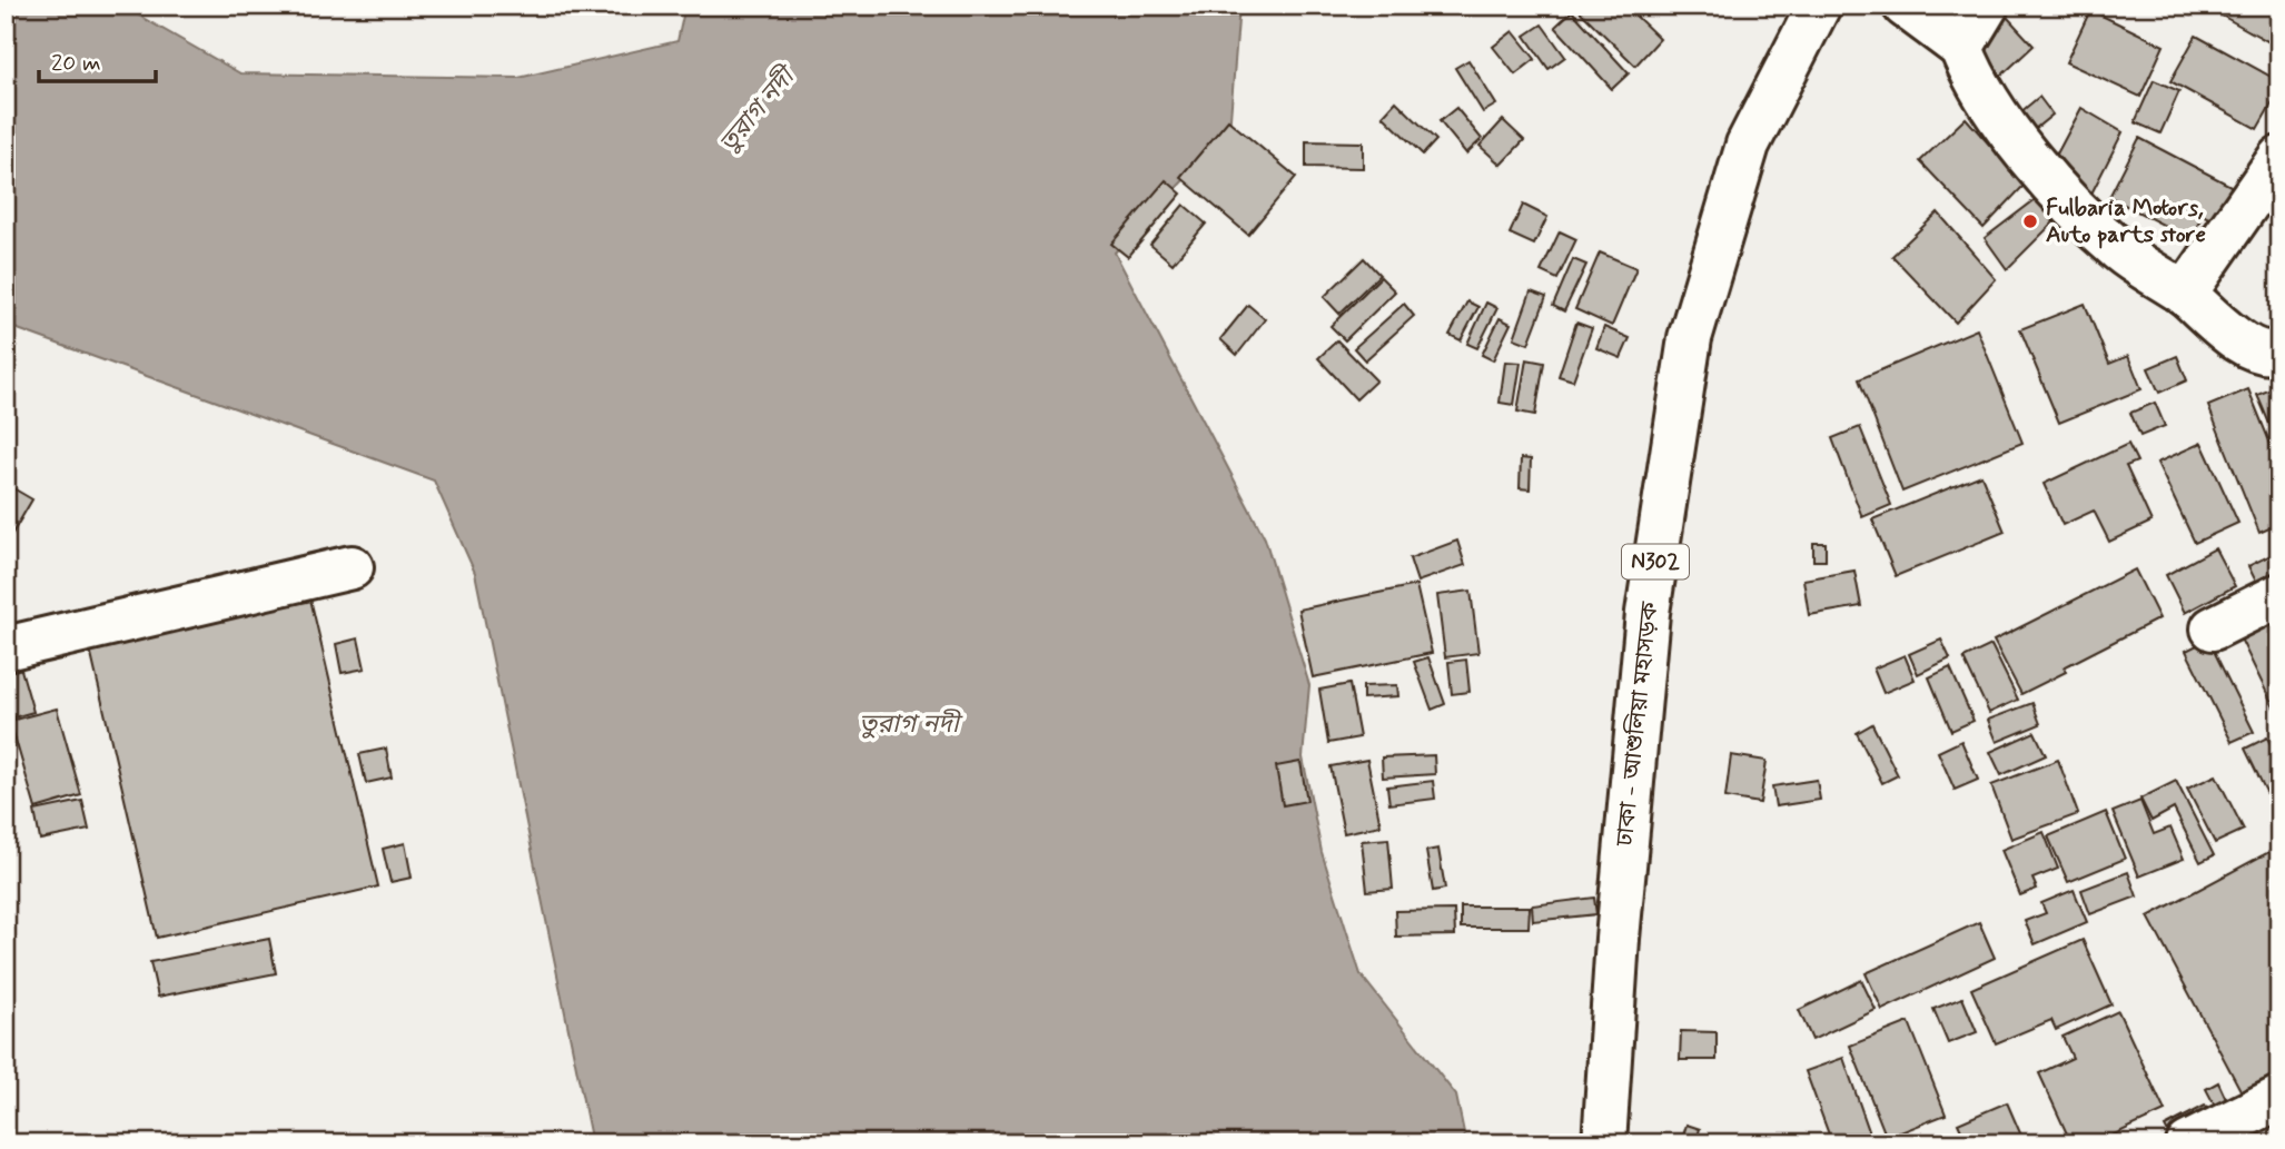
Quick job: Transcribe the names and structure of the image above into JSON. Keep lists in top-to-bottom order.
{
  "streets": {
    "main road": ["N302", "ঢাকা - আশুলিয়া মহাসড়ক"]
  },
  "water": ["তুরাগ নদী"],
  "places": ["Fulbaria Motors, Auto parts store"],
  "scale_bar": "20 m"
}
